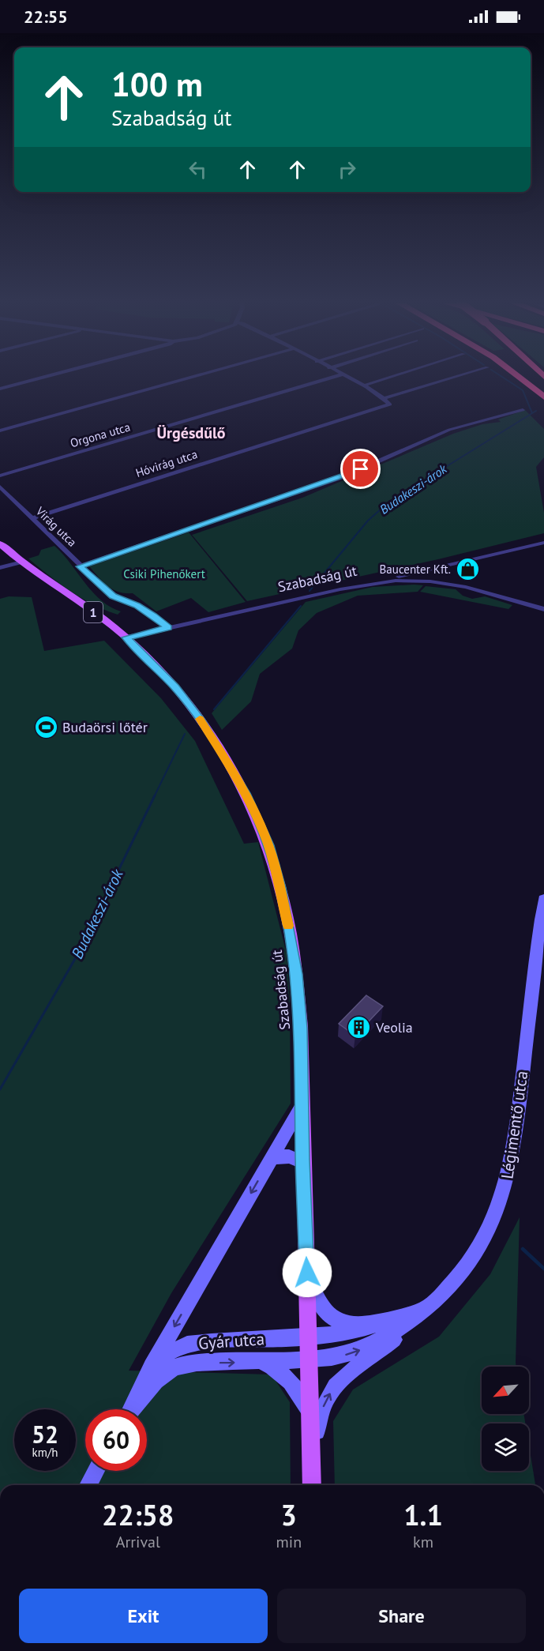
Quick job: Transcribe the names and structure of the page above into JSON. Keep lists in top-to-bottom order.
{
  "streets": {
    "main road": [
      "Szabadság út",
      "1",
      "Légimentő utca",
      "Gyár utca"
    ],
    "street": ["Orgona utca", "Hóvirág utca", "Virág utca"]
  },
  "crossings": [
    ["Hóvirág utca", "Virág utca"],
    ["Virág utca", "Szabadság út"],
    ["Szabadság út", "1"],
    ["1", "Légimentő utca"],
    ["1", "Gyár utca"],
    ["Légimentő utca", "Gyár utca"]
  ],
  "districts": ["Ürgésdűlő"],
  "water": ["Budakeszi-árok"],
  "parks": ["Csiki Pihenőkert"],
  "places": {
    "shop": ["Baucenter Kft."],
    "sports": ["Budaörsi lőtér"],
    "building": ["Veolia"]
  },
  "north": "bottom left",
  "page": {
    "status": "22:55",
    "turn": ["100 m", "Szabadság út"],
    "speed": "52 km/h",
    "limit": "60",
    "eta": [
      "22:58",
      "Arrival",
      "3",
      "min",
      "1.1",
      "km"
    ],
    "buttons": ["Exit", "Share"]
  }
}
